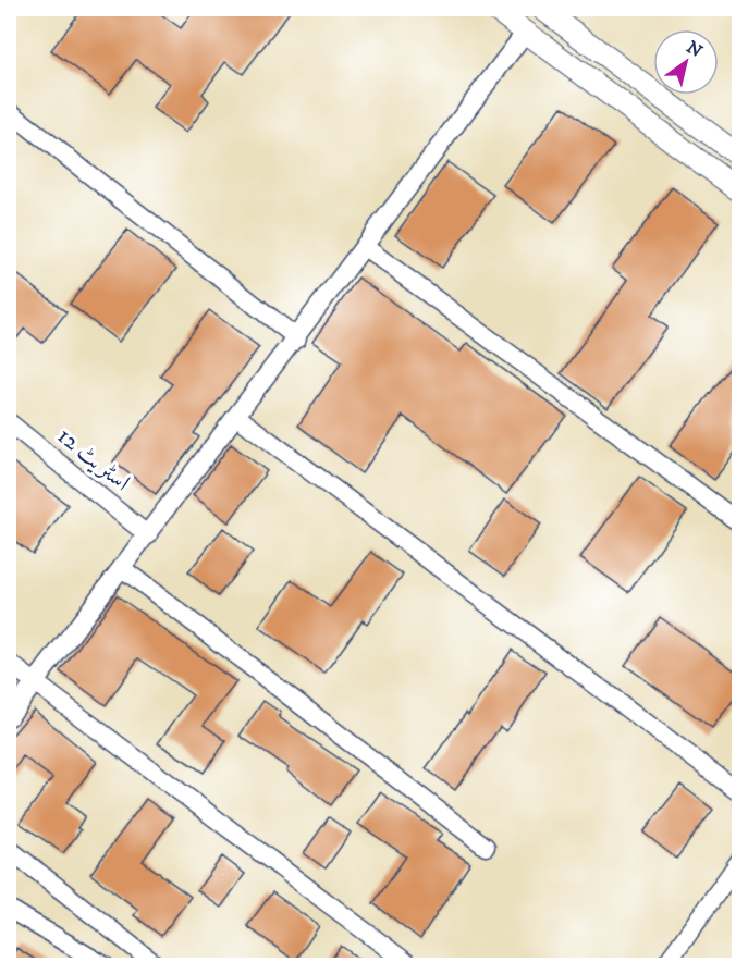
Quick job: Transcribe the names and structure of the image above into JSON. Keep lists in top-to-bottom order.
{
  "streets": {
    "street": ["اسٹریٹ 12"]
  },
  "north": "top right"
}
